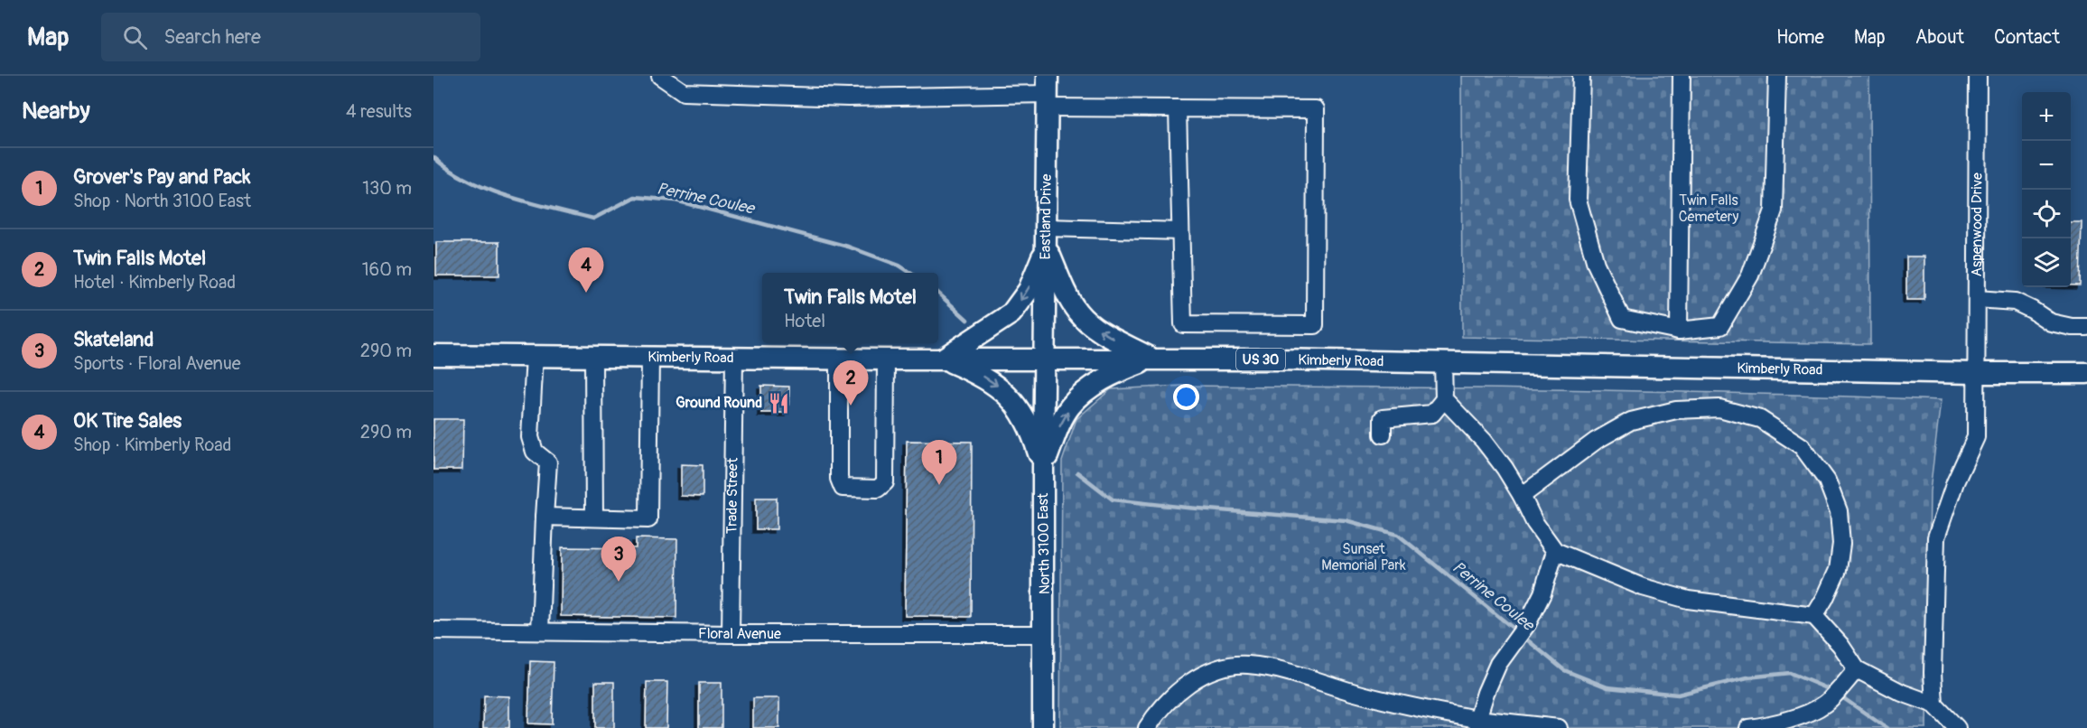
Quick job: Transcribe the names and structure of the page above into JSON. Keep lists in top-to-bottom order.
{
  "streets": {
    "main road": [
      "Eastland Drive",
      "Kimberly Road",
      "US 30",
      "North 3100 East"
    ],
    "street": ["Aspenwood Drive", "Trade Street", "Floral Avenue"]
  },
  "crossings": [
    ["Eastland Drive", "Kimberly Road"],
    ["Eastland Drive", "North 3100 East"],
    ["Aspenwood Drive", "Kimberly Road"],
    ["Kimberly Road", "Trade Street"],
    ["Kimberly Road", "North 3100 East"],
    ["Trade Street", "Floral Avenue"],
    ["North 3100 East", "Floral Avenue"]
  ],
  "water": ["Perrine Coulee"],
  "parks": ["Twin Falls Cemetery", "Sunset Memorial Park"],
  "places": {
    "restaurant": ["Ground Round"]
  },
  "page": {
    "header": "Map",
    "search": "Search here",
    "nav": [
      "Home",
      "Map",
      "About",
      "Contact"
    ],
    "heading": ["Nearby", "4 results"],
    "map_buttons": ["+", "−"],
    "list": [
      {
        "mark": "1",
        "name": "Grover's Pay and Pack",
        "note": "Shop · North 3100 East",
        "value": "130 m"
      },
      {
        "mark": "2",
        "name": "Twin Falls Motel",
        "note": "Hotel · Kimberly Road",
        "value": "160 m"
      },
      {
        "mark": "3",
        "name": "Skateland",
        "note": "Sports · Floral Avenue",
        "value": "290 m"
      },
      {
        "mark": "4",
        "name": "OK Tire Sales",
        "note": "Shop · Kimberly Road",
        "value": "290 m"
      }
    ],
    "pins": [
      "4",
      "2",
      "1",
      "3"
    ],
    "popup": ["Twin Falls Motel", "Hotel"]
  }
}
